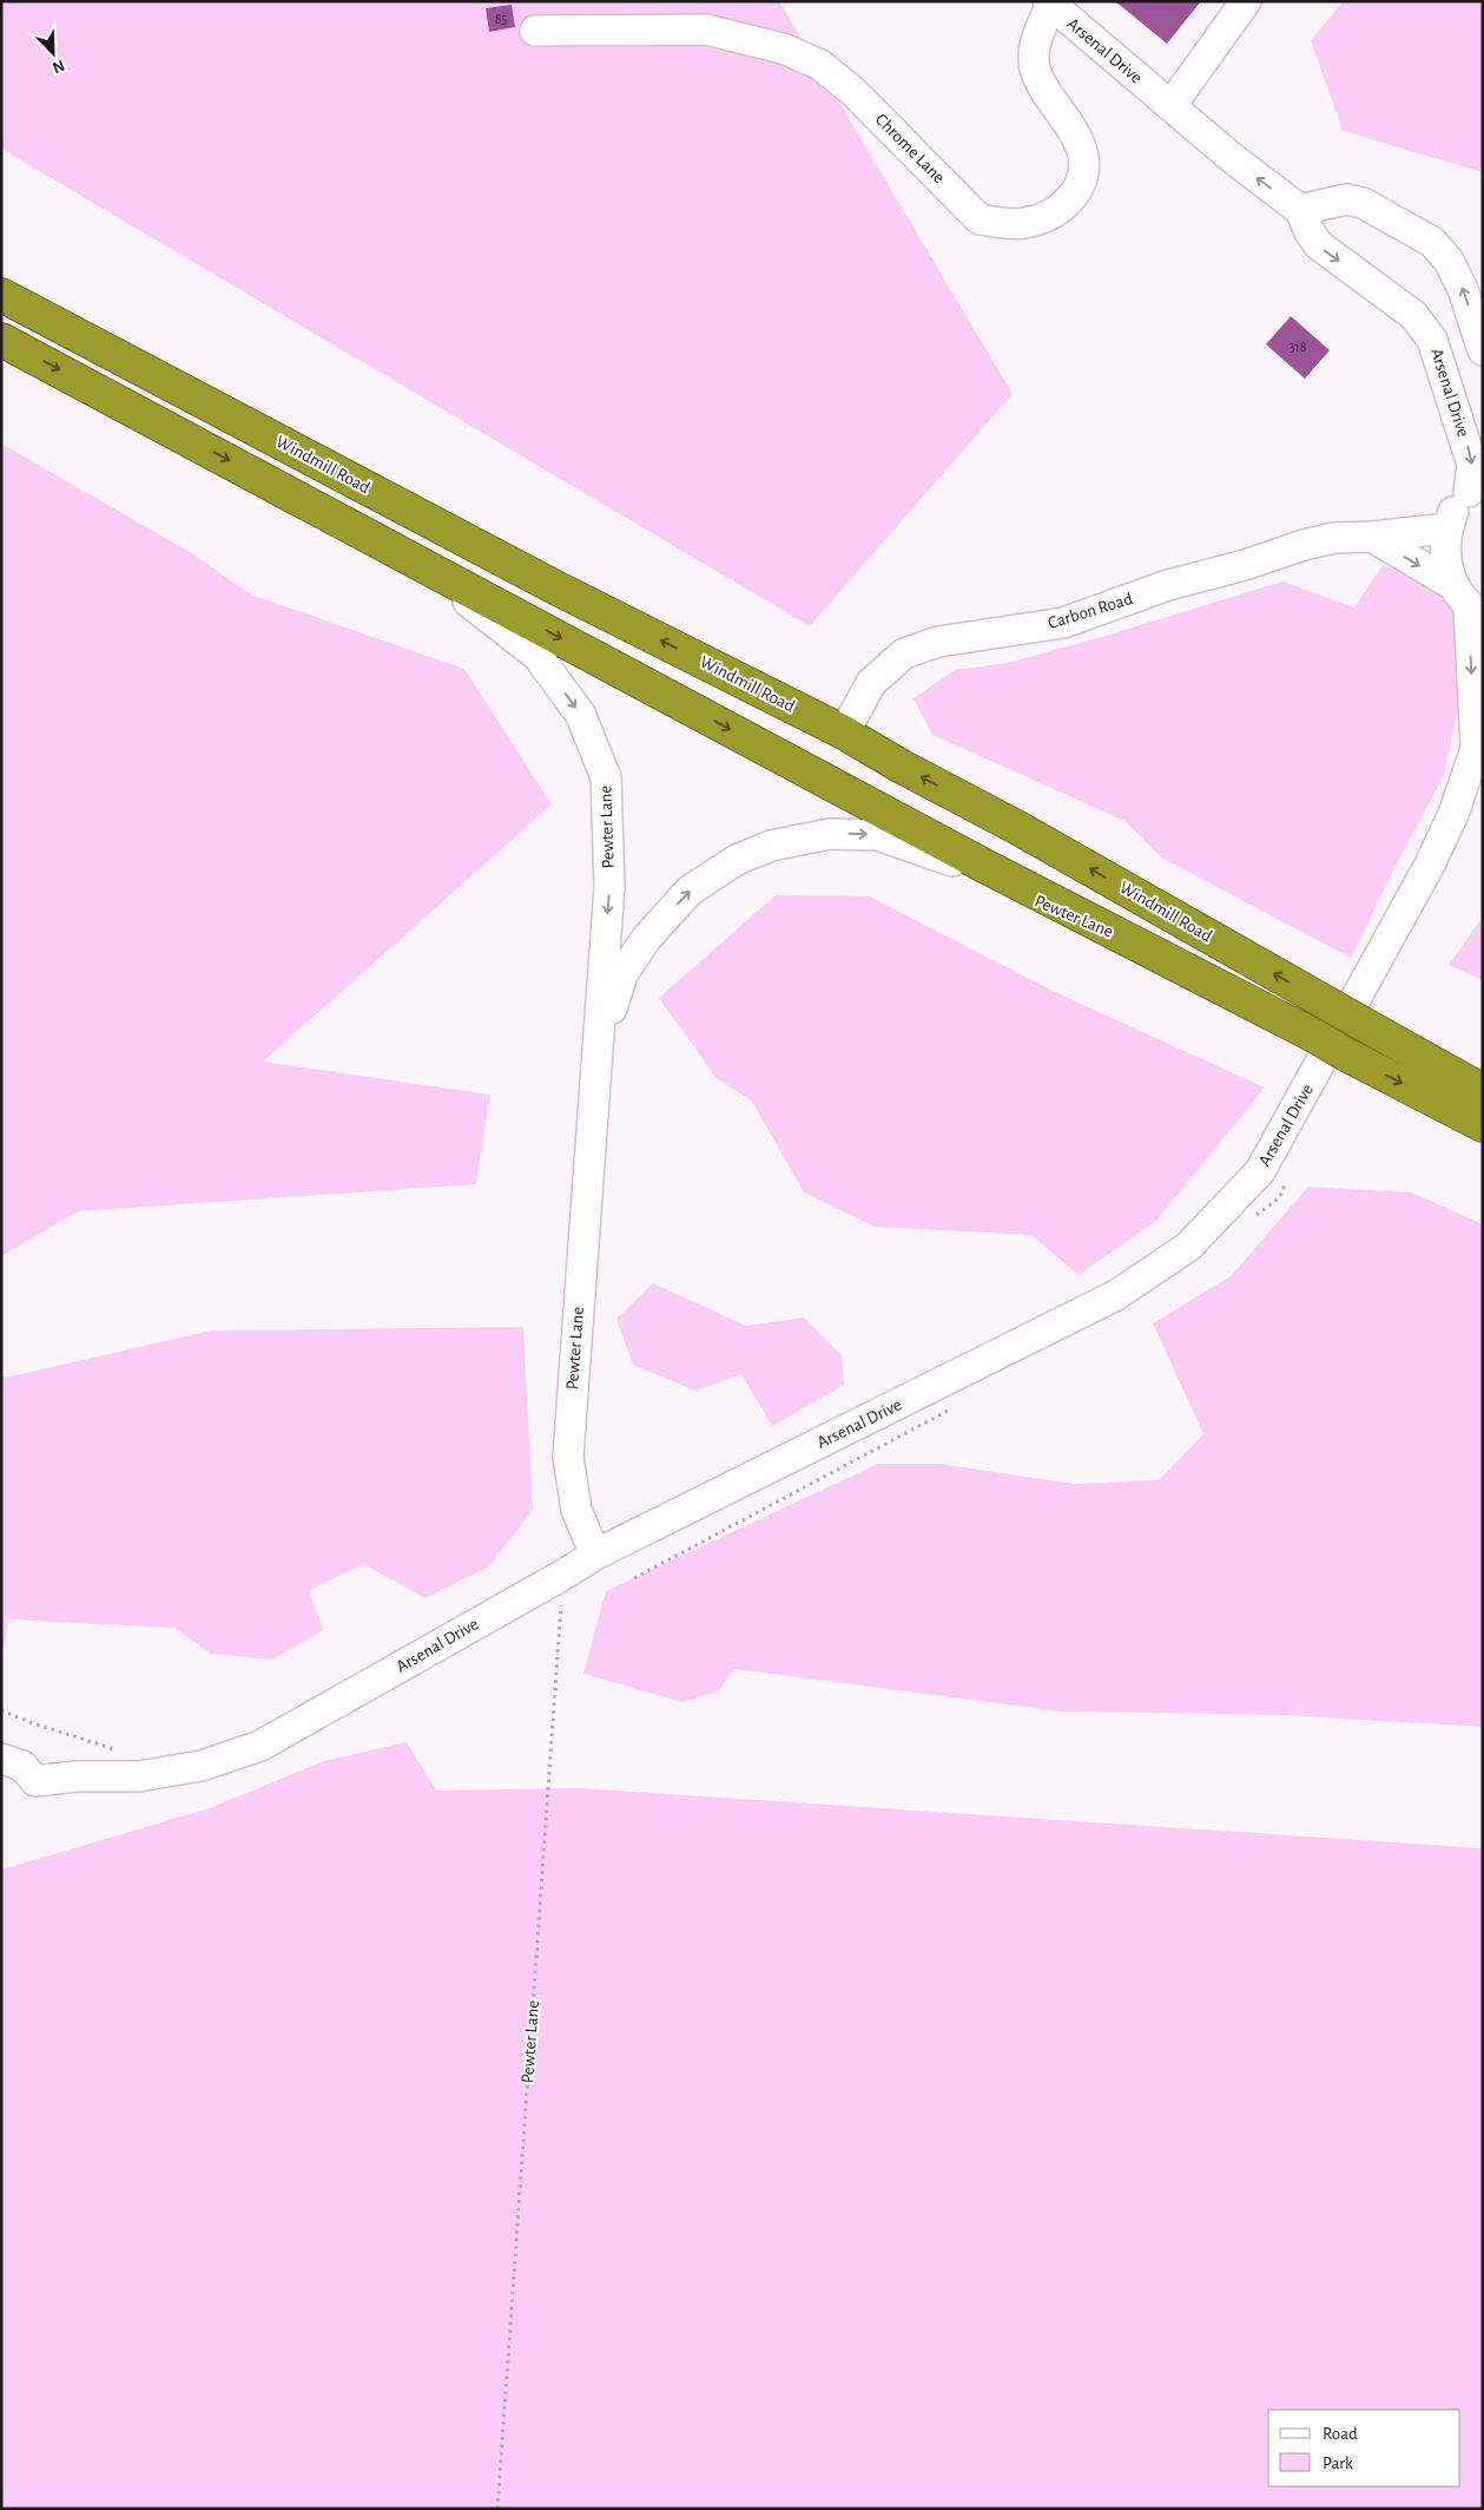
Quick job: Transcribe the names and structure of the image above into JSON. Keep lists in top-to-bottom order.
{
  "streets": {
    "highway": ["Windmill Road"],
    "lane": [
      "Arsenal Drive",
      "Chrome Lane",
      "Carbon Road",
      "Pewter Lane"
    ]
  },
  "crossings": [
    ["Arsenal Drive", "Chrome Lane"],
    ["Arsenal Drive", "Carbon Road"],
    ["Arsenal Drive", "Pewter Lane"],
    ["Windmill Road", "Carbon Road"]
  ],
  "house_numbers": ["85", "318"],
  "legend": ["Road", "Park"],
  "north": "bottom right"
}
